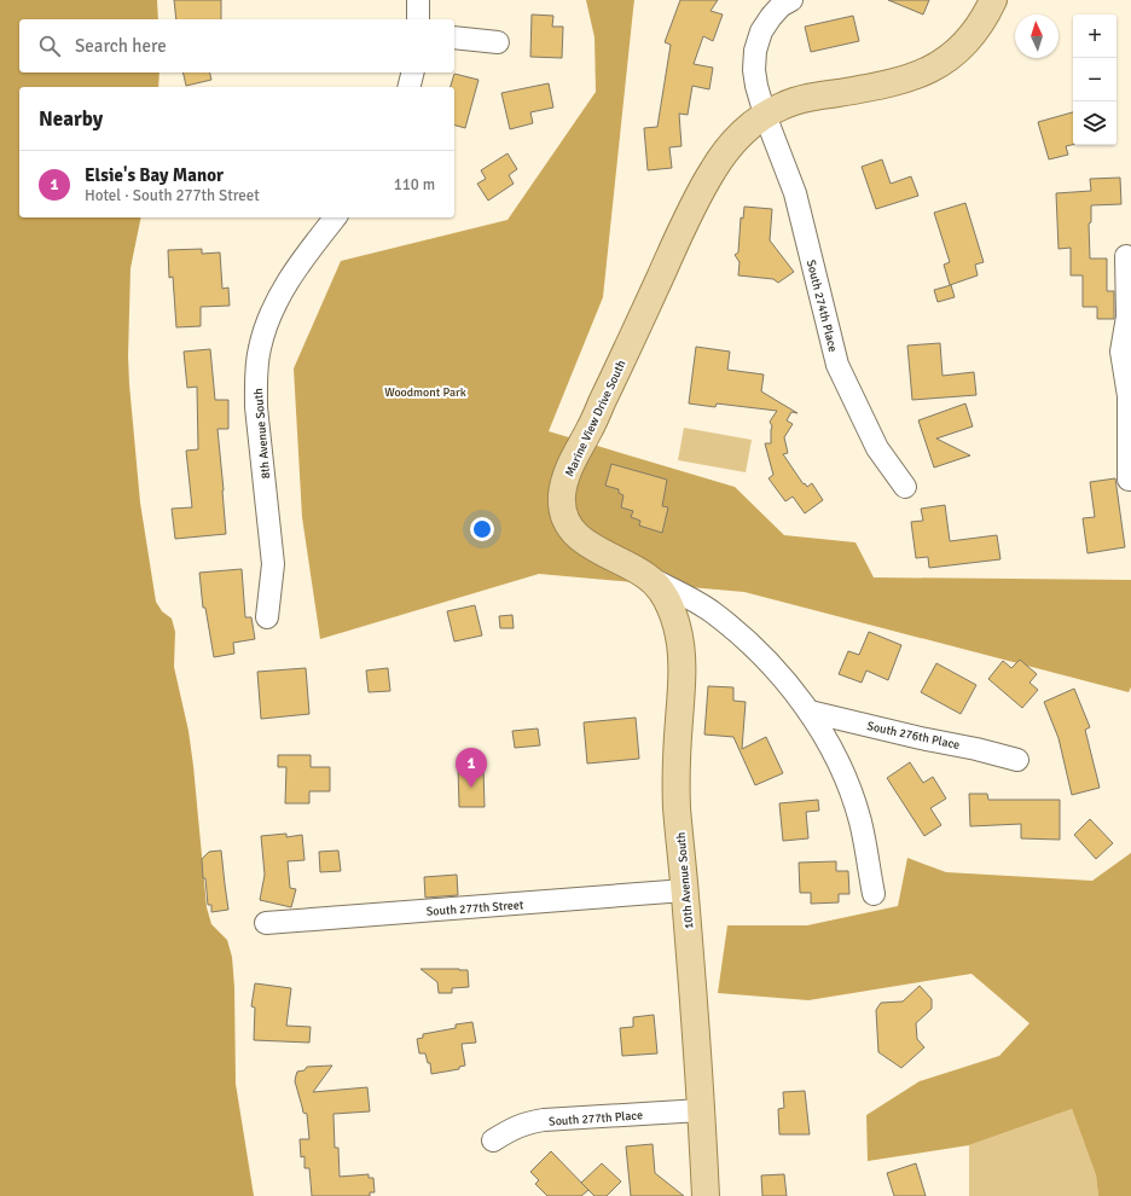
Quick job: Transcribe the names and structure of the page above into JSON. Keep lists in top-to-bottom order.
{
  "streets": {
    "main road": ["Marine View Drive South", "10th Avenue South"],
    "street": [
      "South 274th Place",
      "8th Avenue South",
      "South 276th Place",
      "South 277th Street",
      "South 277th Place"
    ]
  },
  "crossings": [
    ["South 274th Place", "Marine View Drive South"],
    ["Marine View Drive South", "South 276th Place"],
    ["Marine View Drive South", "10th Avenue South"],
    ["10th Avenue South", "South 277th Street"],
    ["10th Avenue South", "South 277th Place"]
  ],
  "parks": ["Woodmont Park"],
  "north": "top",
  "page": {
    "map_buttons": ["+", "−"],
    "search": "Search here",
    "heading": "Nearby",
    "list": [
      {
        "mark": "1",
        "name": "Elsie's Bay Manor",
        "note": "Hotel · South 277th Street",
        "value": "110 m"
      }
    ],
    "pins": "1"
  }
}
